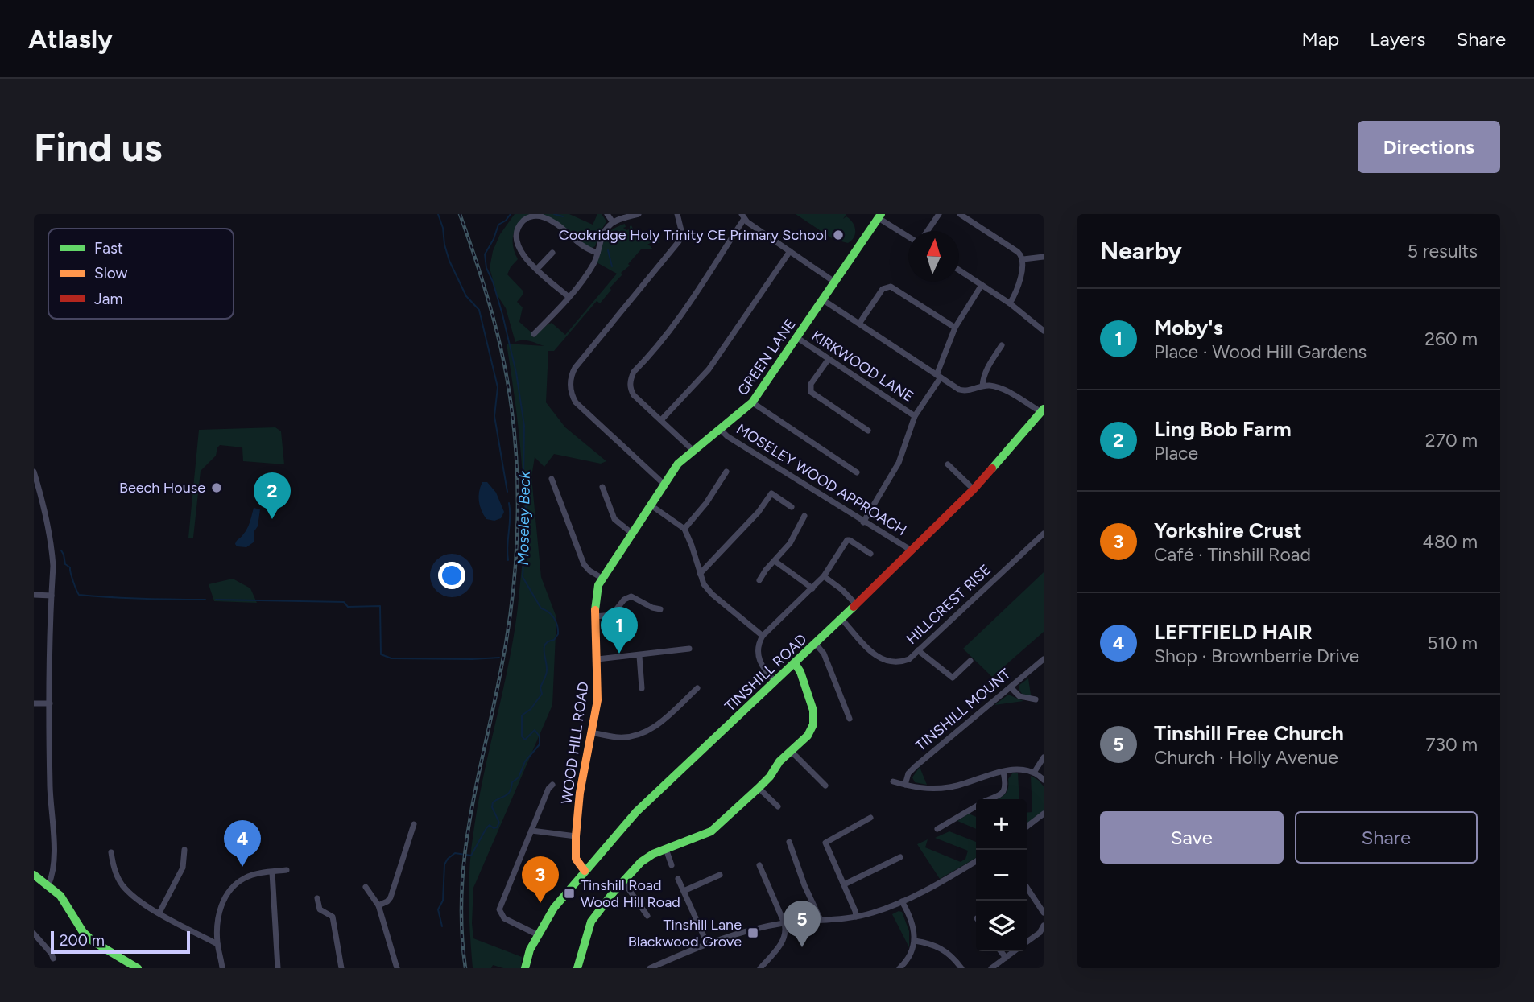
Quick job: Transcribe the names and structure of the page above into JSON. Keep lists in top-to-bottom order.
{
  "streets": {
    "street": [
      "GREEN LANE",
      "KIRKWOOD LANE",
      "MOSELEY WOOD APPROACH",
      "HILLCREST RISE",
      "TINSHILL ROAD",
      "TINSHILL MOUNT",
      "WOOD HILL ROAD"
    ]
  },
  "crossings": [
    ["GREEN LANE", "KIRKWOOD LANE"],
    ["GREEN LANE", "MOSELEY WOOD APPROACH"],
    ["GREEN LANE", "WOOD HILL ROAD"],
    ["MOSELEY WOOD APPROACH", "TINSHILL ROAD"],
    ["HILLCREST RISE", "TINSHILL ROAD"],
    ["TINSHILL ROAD", "WOOD HILL ROAD"]
  ],
  "water": ["Moseley Beck"],
  "places": {
    "other": ["Cookridge Holy Trinity CE Primary School", "Beech House"],
    "transit": ["Tinshill Road Wood Hill Road", "Tinshill Lane Blackwood Grove"]
  },
  "legend": ["Fast", "Slow", "Jam"],
  "scale_bar": "200 m",
  "north": "top",
  "page": {
    "header": "Atlasly",
    "nav": ["Map", "Layers", "Share"],
    "buttons": [
      "Directions",
      ["Save", "Share"]
    ],
    "title": "Find us",
    "heading": ["Nearby", "5 results"],
    "list": [
      {
        "mark": "1",
        "name": "Moby's",
        "note": "Place · Wood Hill Gardens",
        "value": "260 m"
      },
      {
        "mark": "2",
        "name": "Ling Bob Farm",
        "note": "Place",
        "value": "270 m"
      },
      {
        "mark": "3",
        "name": "Yorkshire Crust",
        "note": "Café · Tinshill Road",
        "value": "480 m"
      },
      {
        "mark": "4",
        "name": "LEFTFIELD HAIR",
        "note": "Shop · Brownberrie Drive",
        "value": "510 m"
      },
      {
        "mark": "5",
        "name": "Tinshill Free Church",
        "note": "Church · Holly Avenue",
        "value": "730 m"
      }
    ],
    "pins": [
      "2",
      "1",
      "4",
      "3",
      "5"
    ],
    "map_buttons": ["+", "−"],
    "scale": "200 m"
  }
}
